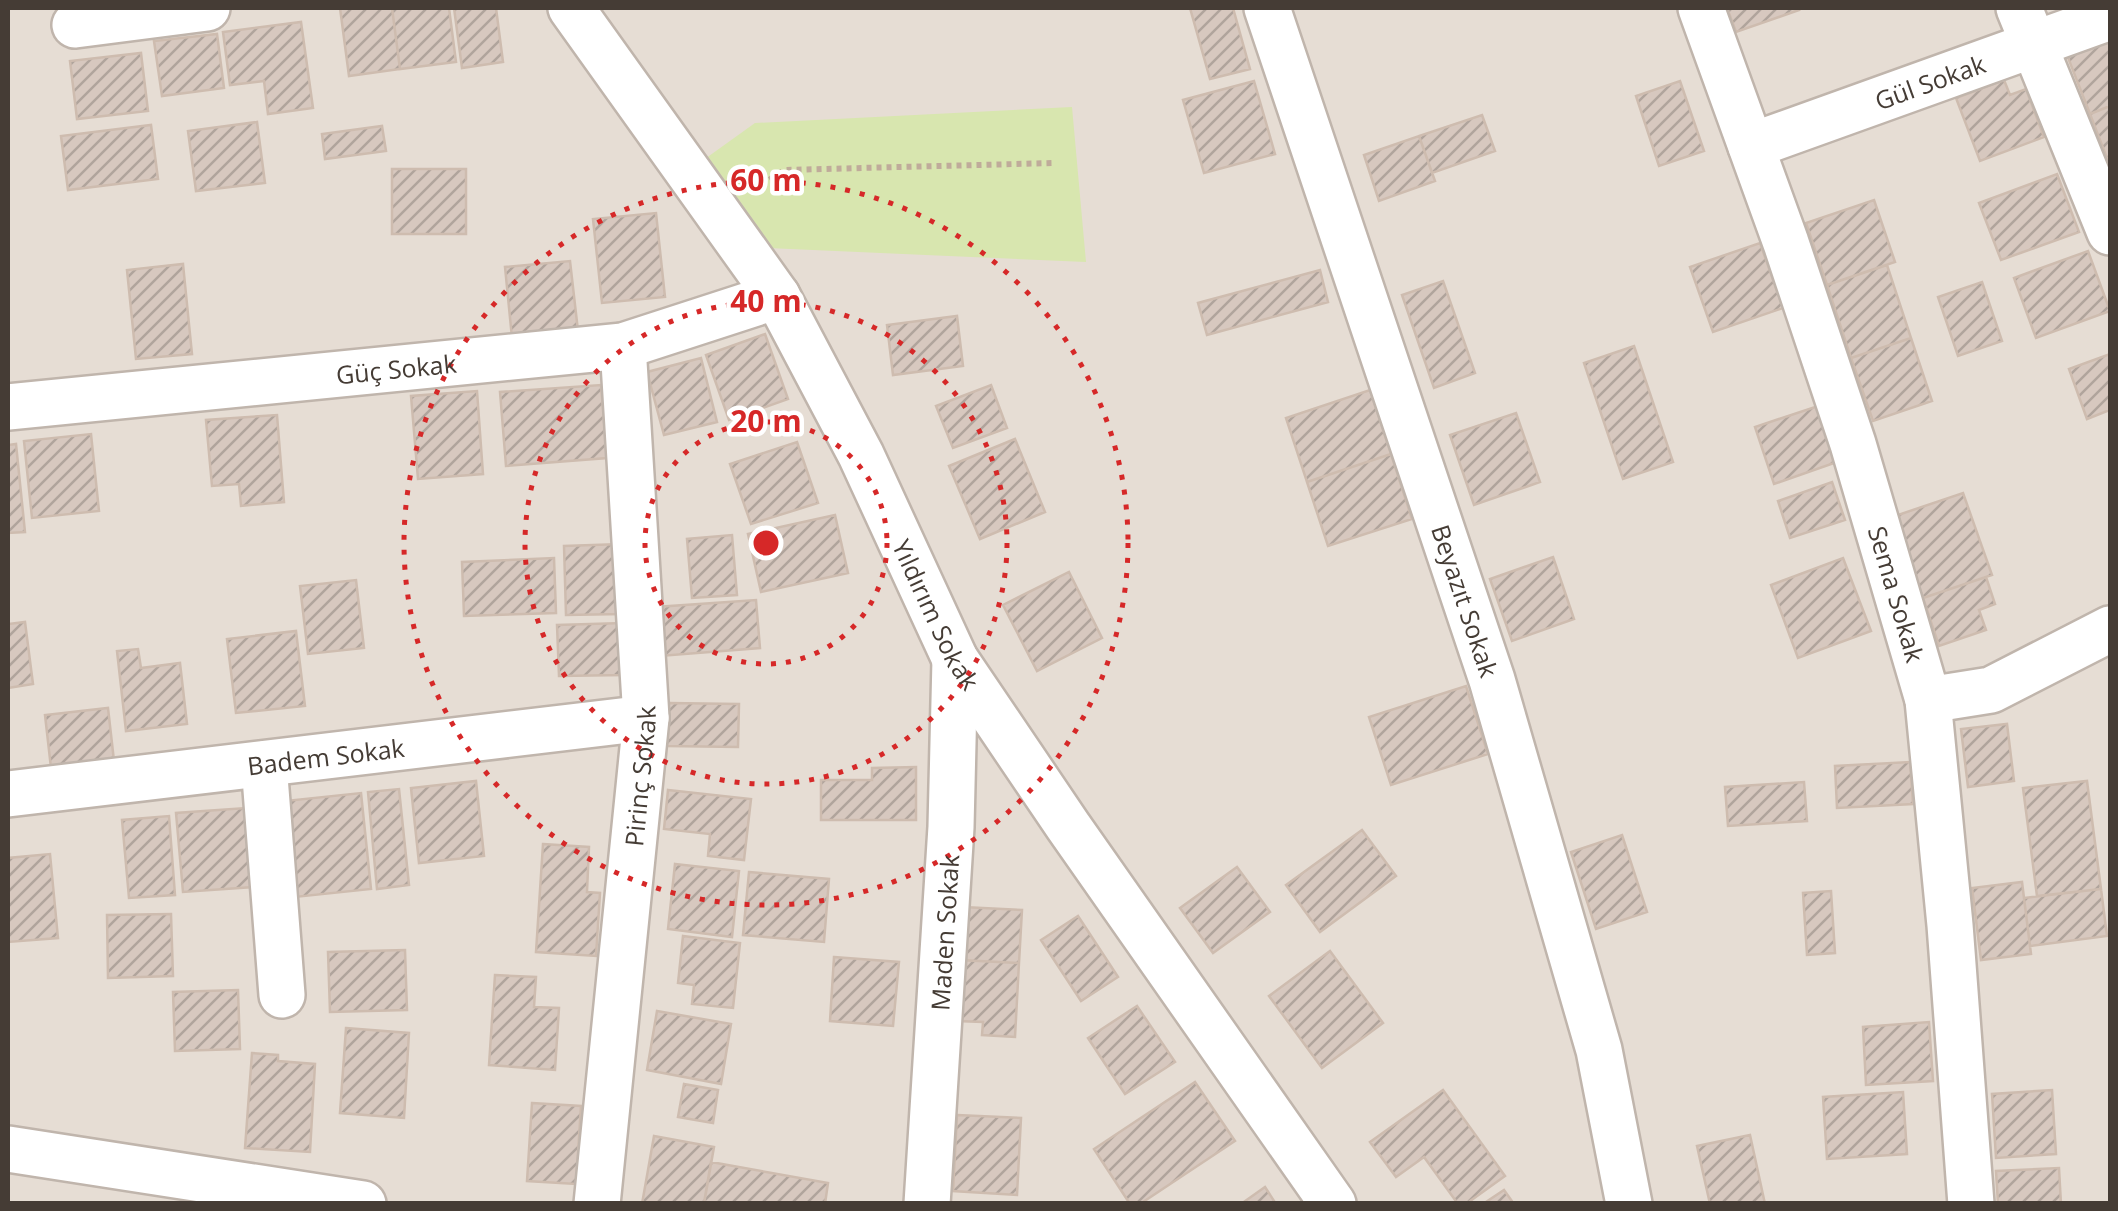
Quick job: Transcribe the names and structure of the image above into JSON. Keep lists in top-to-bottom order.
{
  "streets": {
    "street": [
      "Gül Sokak",
      "Güç Sokak",
      "Sema Sokak",
      "Beyazıt Sokak",
      "Yıldırım Sokak",
      "Badem Sokak",
      "Pirinç Sokak",
      "Maden Sokak"
    ]
  },
  "crossings": [
    ["Gül Sokak", "Sema Sokak"],
    ["Güç Sokak", "Yıldırım Sokak"],
    ["Güç Sokak", "Pirinç Sokak"],
    ["Yıldırım Sokak", "Maden Sokak"],
    ["Badem Sokak", "Pirinç Sokak"]
  ],
  "rings": ["60 m", "40 m", "20 m"]
}
